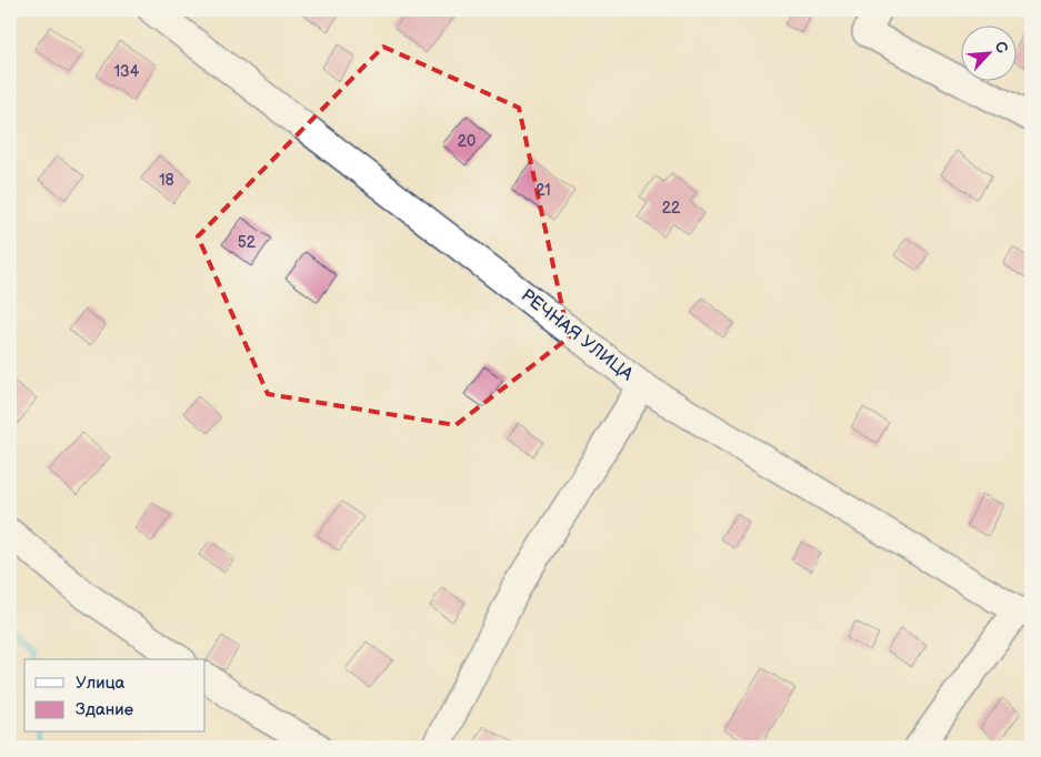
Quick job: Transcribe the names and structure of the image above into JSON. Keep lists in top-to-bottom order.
{
  "streets": {
    "street": ["РЕЧНАЯ УЛИЦА"]
  },
  "house_numbers": [
    "134",
    "20",
    "18",
    "21",
    "22",
    "52"
  ],
  "legend": ["Улица", "Здание"],
  "north": "top right"
}
